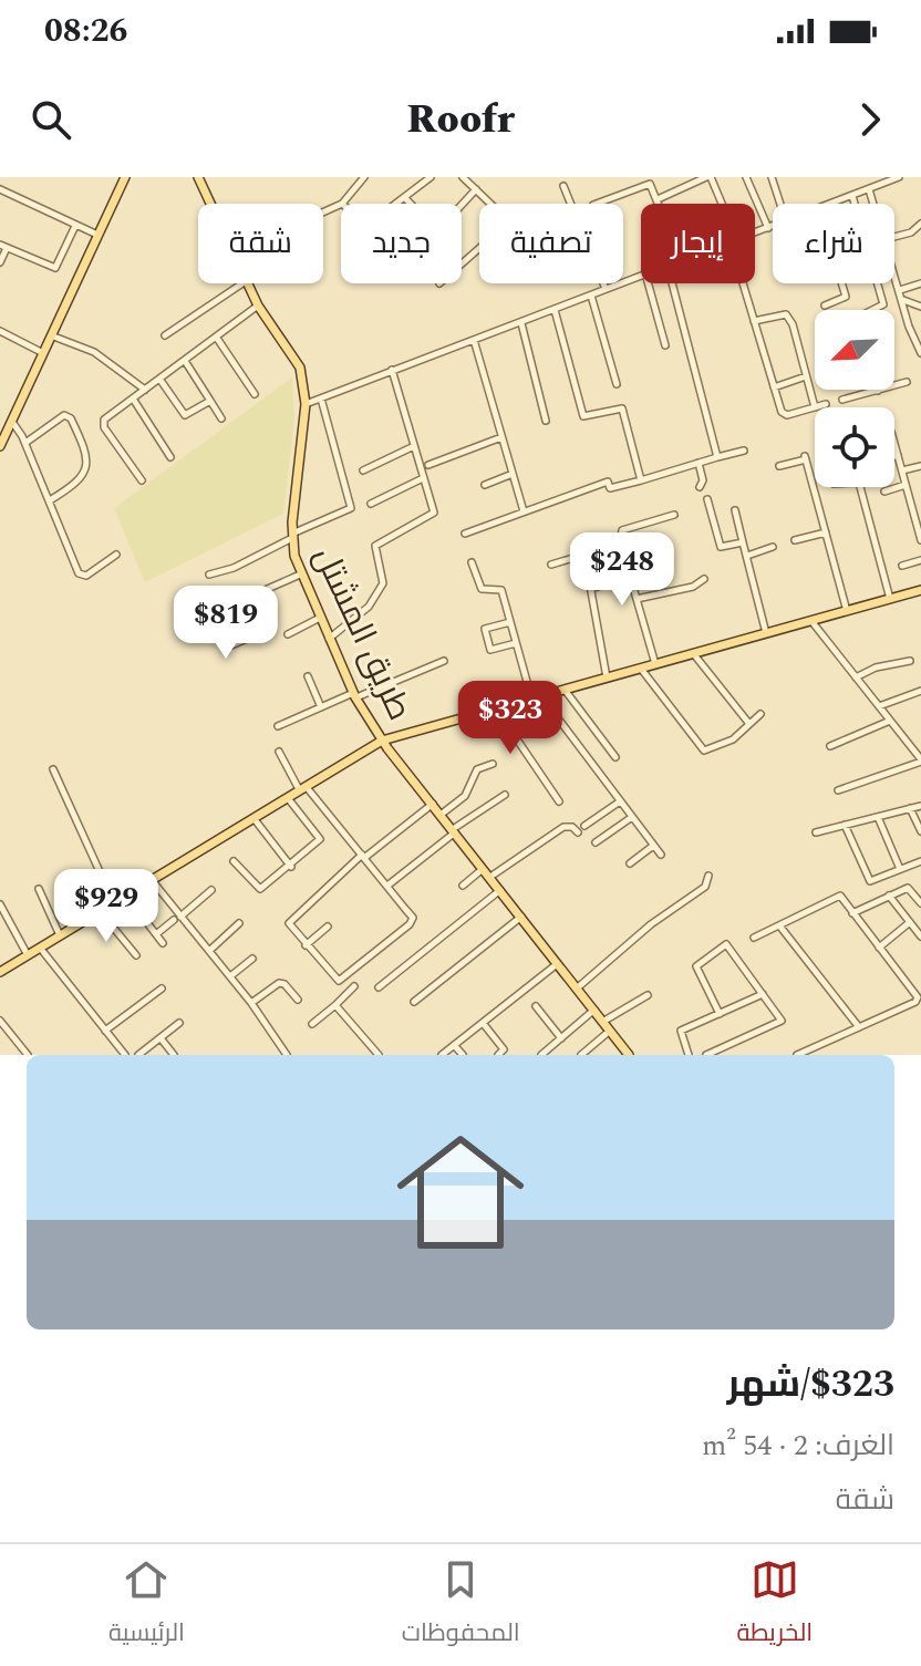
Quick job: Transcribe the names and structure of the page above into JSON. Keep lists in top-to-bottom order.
{
  "streets": {
    "main road": ["طريق المشتل"]
  },
  "north": "bottom left",
  "page": {
    "status": "08:26",
    "header": "Roofr",
    "chip": [
      "شراء",
      "إيجار",
      "تصفية",
      "جديد",
      "شقة"
    ],
    "price": [
      "$248",
      "$819",
      "$323",
      "$929"
    ],
    "list": [
      {
        "name": "$323/شهر",
        "note": "الغرف: 2 · 54 m² · شقة"
      }
    ],
    "tabs": ["الخريطة", "المحفوظات", "الرئيسية"]
  }
}
